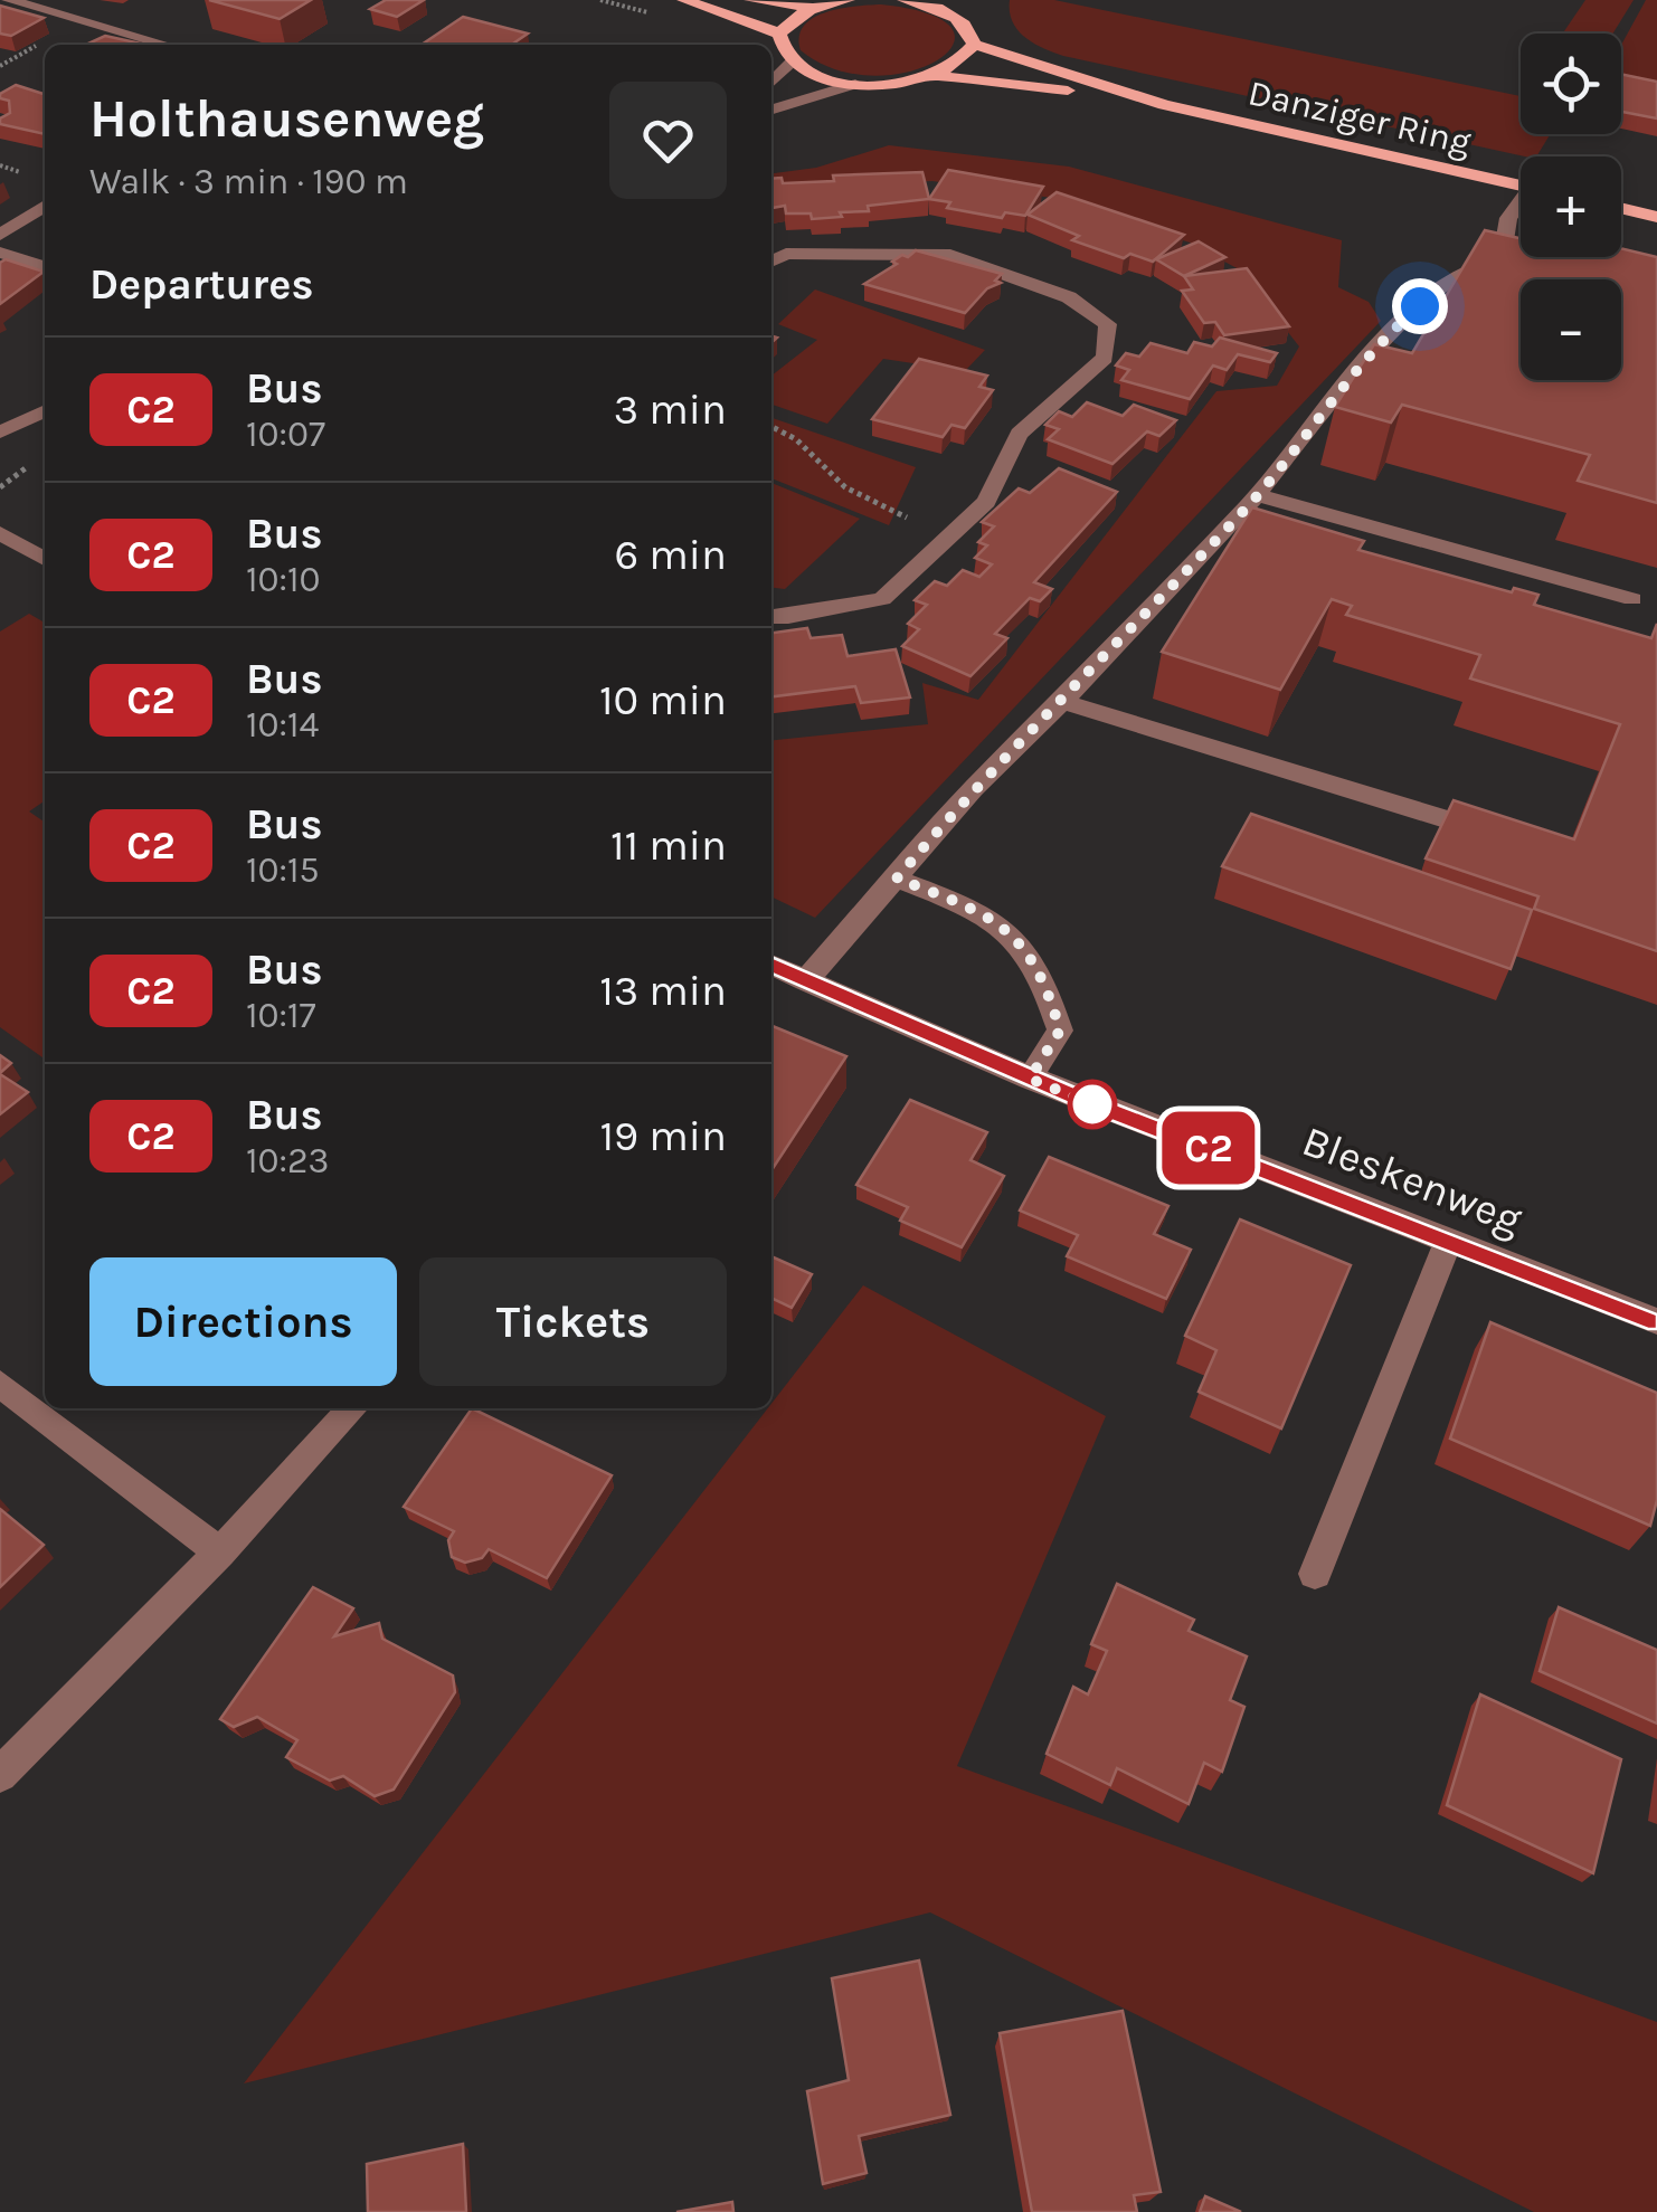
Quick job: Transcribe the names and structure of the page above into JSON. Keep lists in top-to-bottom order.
{
  "streets": {
    "main road": ["Danziger Ring"],
    "street": ["Bleskenweg"]
  },
  "lines": ["bus line C2"],
  "page": {
    "on_map": "C2",
    "map_buttons": ["+", "−"],
    "heading": [
      ["Holthausenweg", "Walk · 3 min · 190 m"],
      "Departures"
    ],
    "list": [
      {
        "mark": "C2",
        "name": "Bus",
        "note": "10:07",
        "value": "3 min"
      },
      {
        "mark": "C2",
        "name": "Bus",
        "note": "10:10",
        "value": "6 min"
      },
      {
        "mark": "C2",
        "name": "Bus",
        "note": "10:14",
        "value": "10 min"
      },
      {
        "mark": "C2",
        "name": "Bus",
        "note": "10:15",
        "value": "11 min"
      },
      {
        "mark": "C2",
        "name": "Bus",
        "note": "10:17",
        "value": "13 min"
      },
      {
        "mark": "C2",
        "name": "Bus",
        "note": "10:23",
        "value": "19 min"
      }
    ],
    "buttons": ["Directions", "Tickets"]
  }
}
